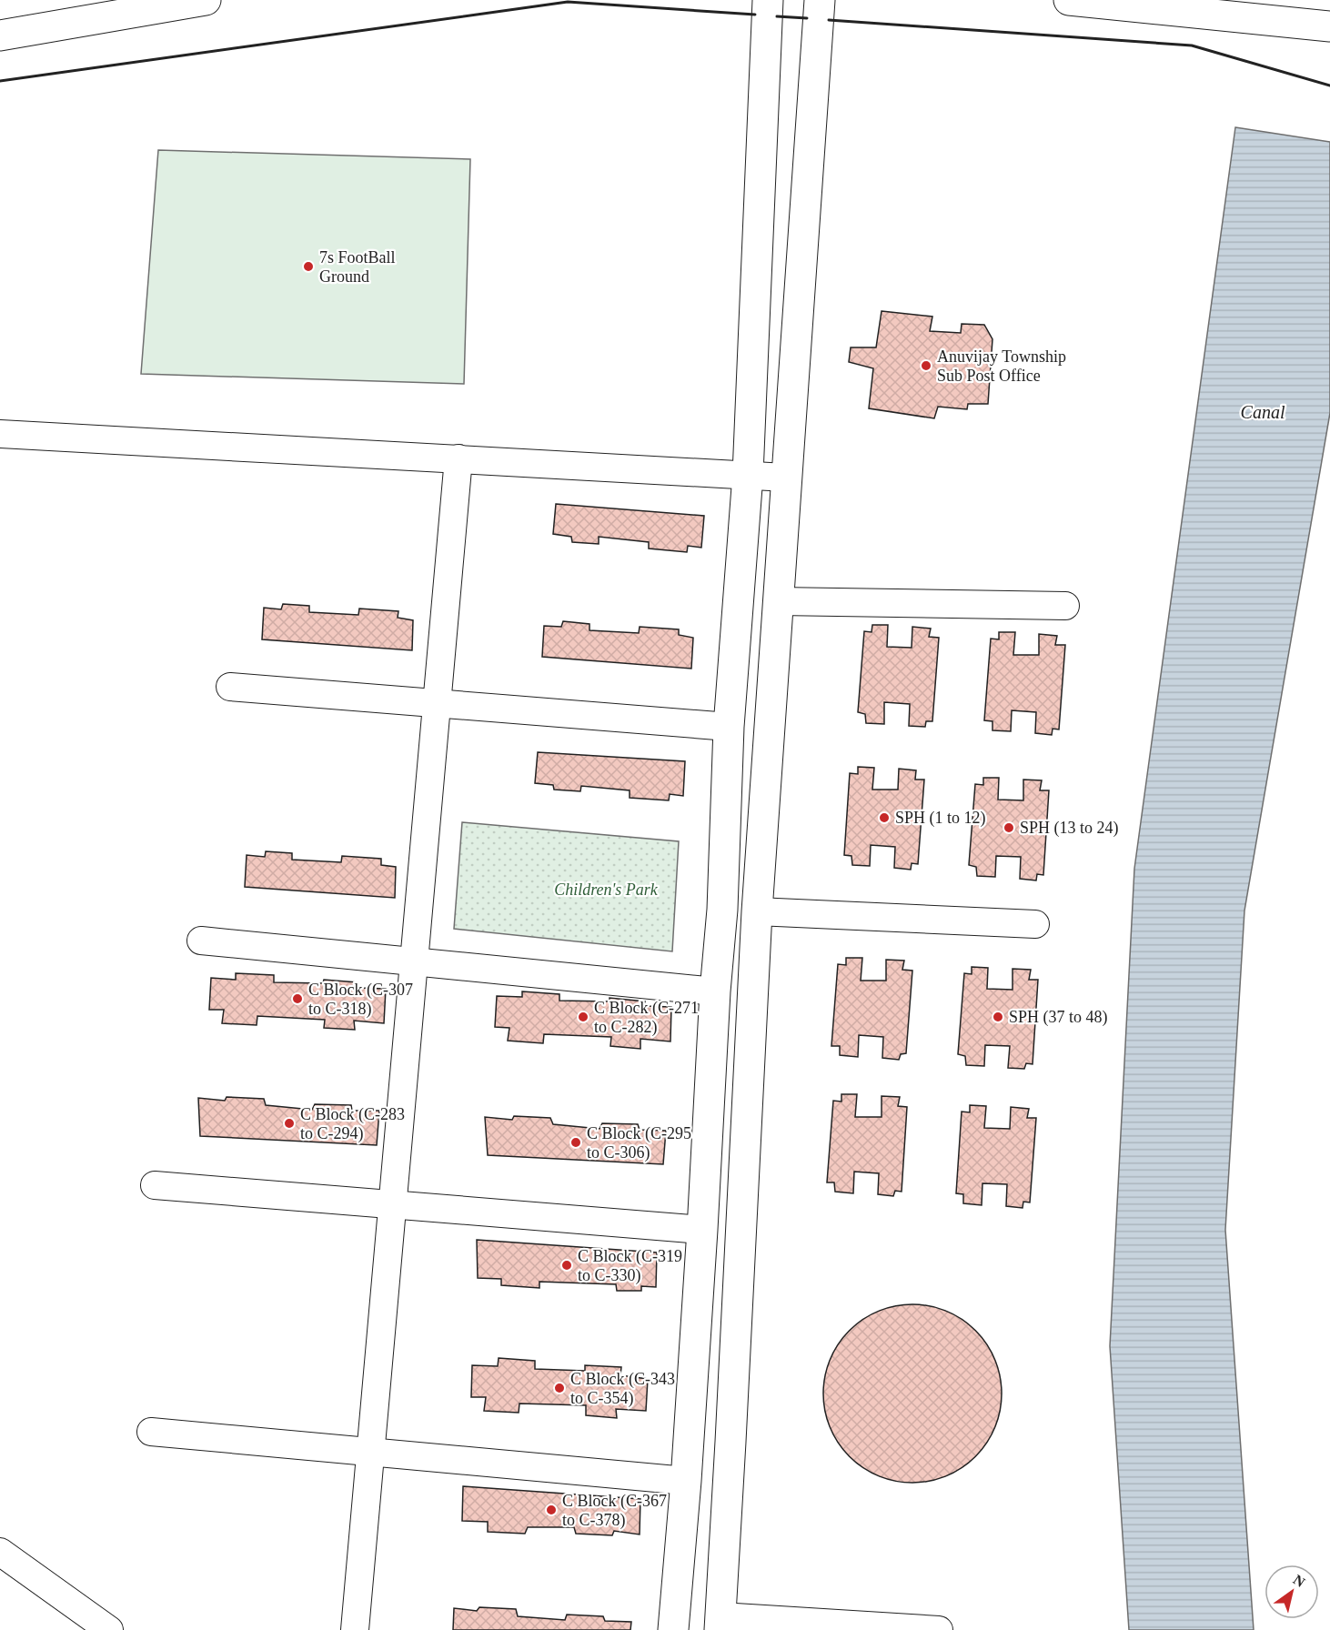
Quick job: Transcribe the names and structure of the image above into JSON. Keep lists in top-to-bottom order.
{
  "water": ["Canal"],
  "parks": ["Children's Park"],
  "places": [
    "7s FootBall Ground",
    "Anuvijay Township Sub Post Office",
    "SPH (1 to 12)",
    "SPH (13 to 24)",
    "C Block (C-307 to C-318)",
    "C Block (C-271 to C-282)",
    "SPH (37 to 48)",
    "C Block (C-283 to C-294)",
    "C Block (C-295 to C-306)",
    "C Block (C-319 to C-330)",
    "C Block (C-343 to C-354)",
    "C Block (C-367 to C-378)"
  ],
  "north": "top right"
}
